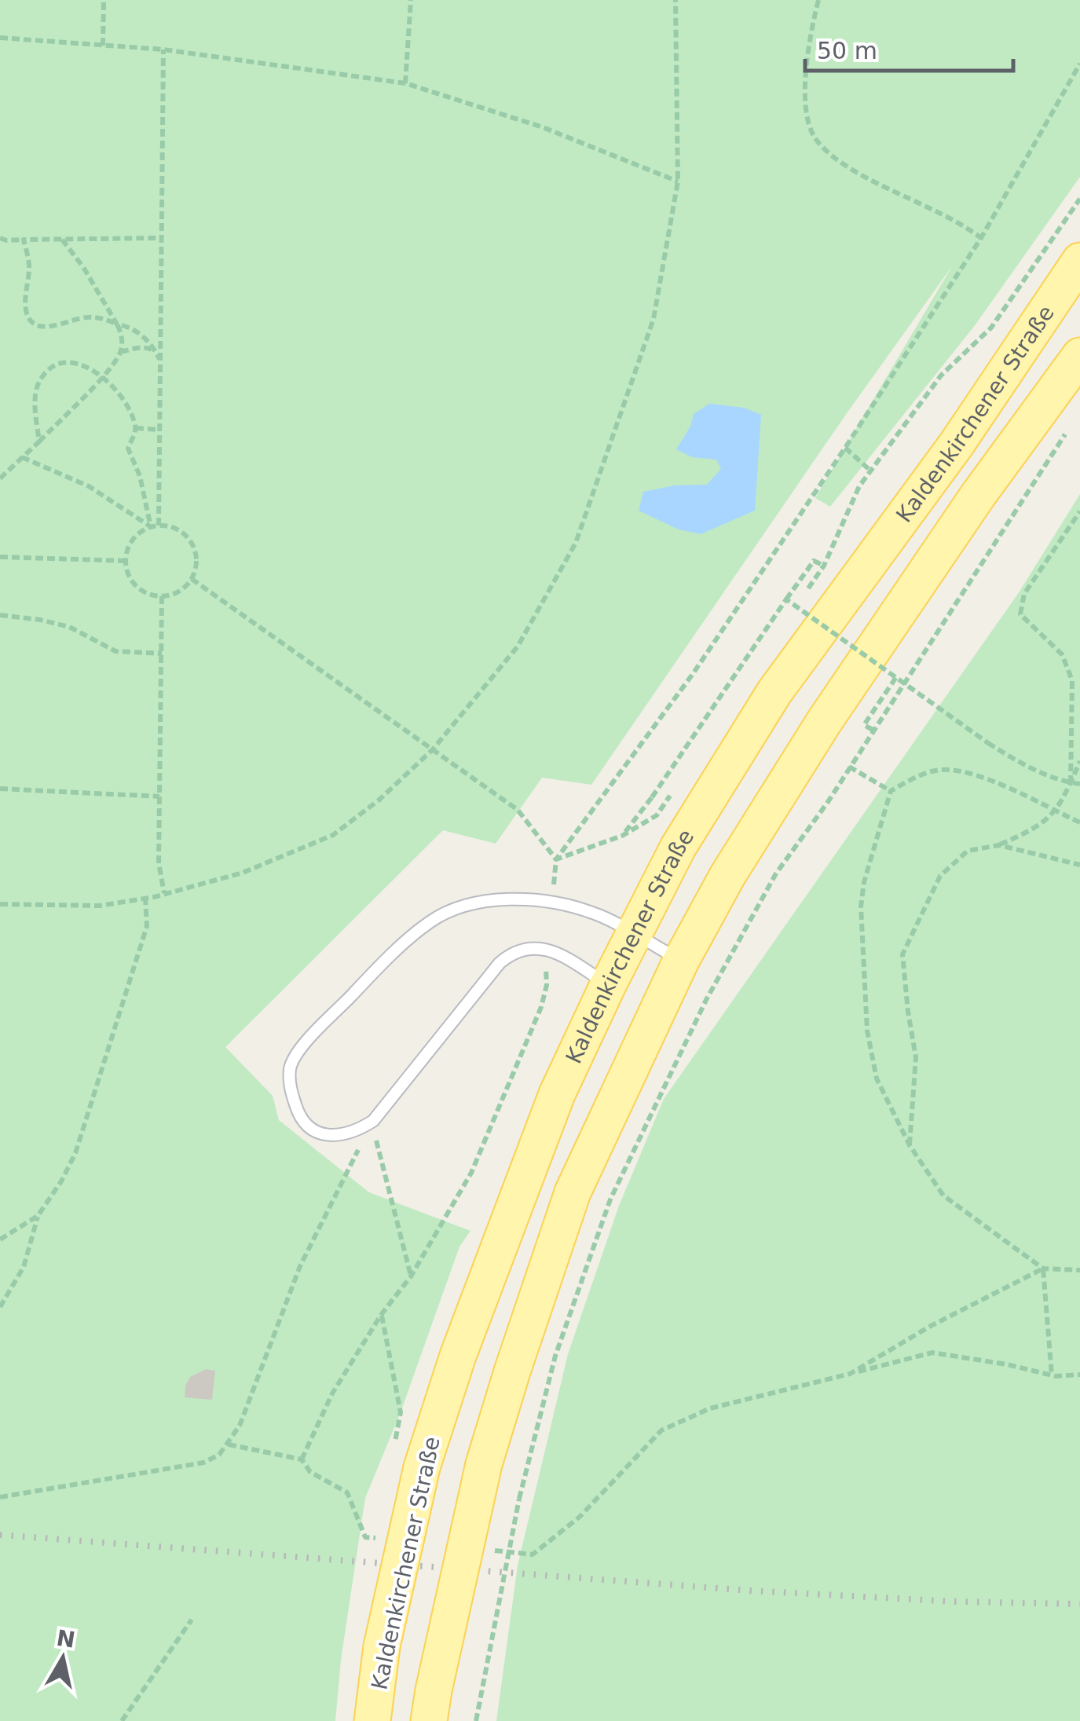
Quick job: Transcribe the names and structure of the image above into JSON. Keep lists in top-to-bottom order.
{
  "streets": {
    "main road": ["Kaldenkirchener Straße"]
  },
  "scale_bar": "50 m",
  "north": "top"
}
